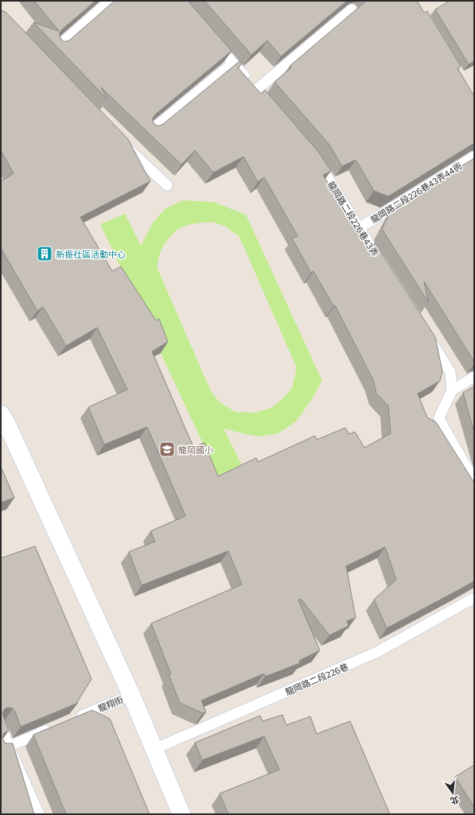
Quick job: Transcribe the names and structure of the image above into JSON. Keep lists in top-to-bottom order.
{
  "streets": {
    "lane": [
      "龍岡路二段226巷43弄44衖",
      "龍岡路二段226巷43弄",
      "龍岡路二段226巷",
      "龍翔街"
    ]
  },
  "crossings": [
    ["龍岡路二段226巷43弄44衖", "龍岡路二段226巷43弄"]
  ],
  "places": {
    "building": ["新振社區活動中心"],
    "school or university": ["龍岡國小"]
  },
  "north": "bottom"
}
